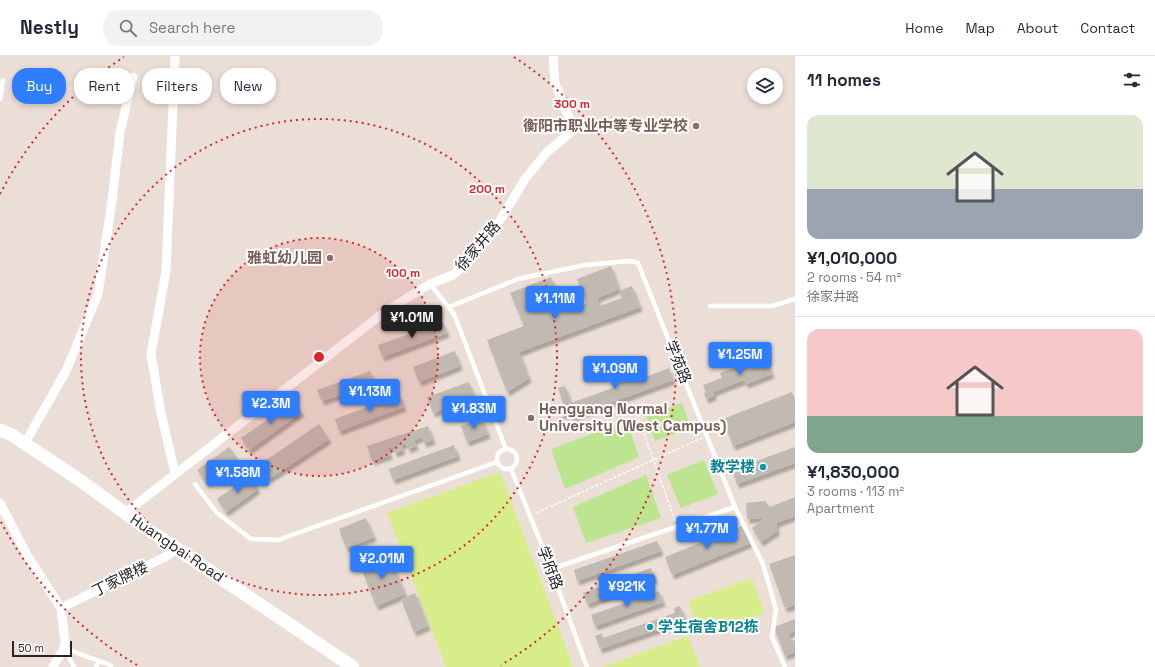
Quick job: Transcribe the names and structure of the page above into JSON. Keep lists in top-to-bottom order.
{
  "streets": {
    "main road": ["Huangbai Road"],
    "street": ["徐家井路", "丁家牌楼"],
    "lane": ["学苑路", "学府路"]
  },
  "crossings": [
    ["徐家井路", "Huangbai Road"],
    ["Huangbai Road", "丁家牌楼"]
  ],
  "places": [
    "衡阳市职业中等专业学校",
    "雅虹幼儿园",
    "Hengyang Normal University (West Campus)",
    "教学楼",
    "学生宿舍B12栋"
  ],
  "scale_bar": "50 m",
  "page": {
    "header": "Nestly",
    "search": "Search here",
    "nav": [
      "Home",
      "Map",
      "About",
      "Contact"
    ],
    "heading": "11 homes",
    "chip": [
      "Buy",
      "Rent",
      "Filters",
      "New"
    ],
    "list": [
      {
        "name": "¥1,010,000",
        "note": "2 rooms · 54 m² · 徐家井路"
      },
      {
        "name": "¥1,830,000",
        "note": "3 rooms · 113 m² · Apartment"
      }
    ],
    "price": [
      "¥1.11M",
      "¥1.01M",
      "¥1.25M",
      "¥1.09M",
      "¥1.13M",
      "¥2.3M",
      "¥1.83M",
      "¥1.58M",
      "¥1.77M",
      "¥2.01M",
      "¥921K"
    ],
    "scale": "50 m"
  },
  "rings": ["300 m", "200 m", "100 m"]
}
